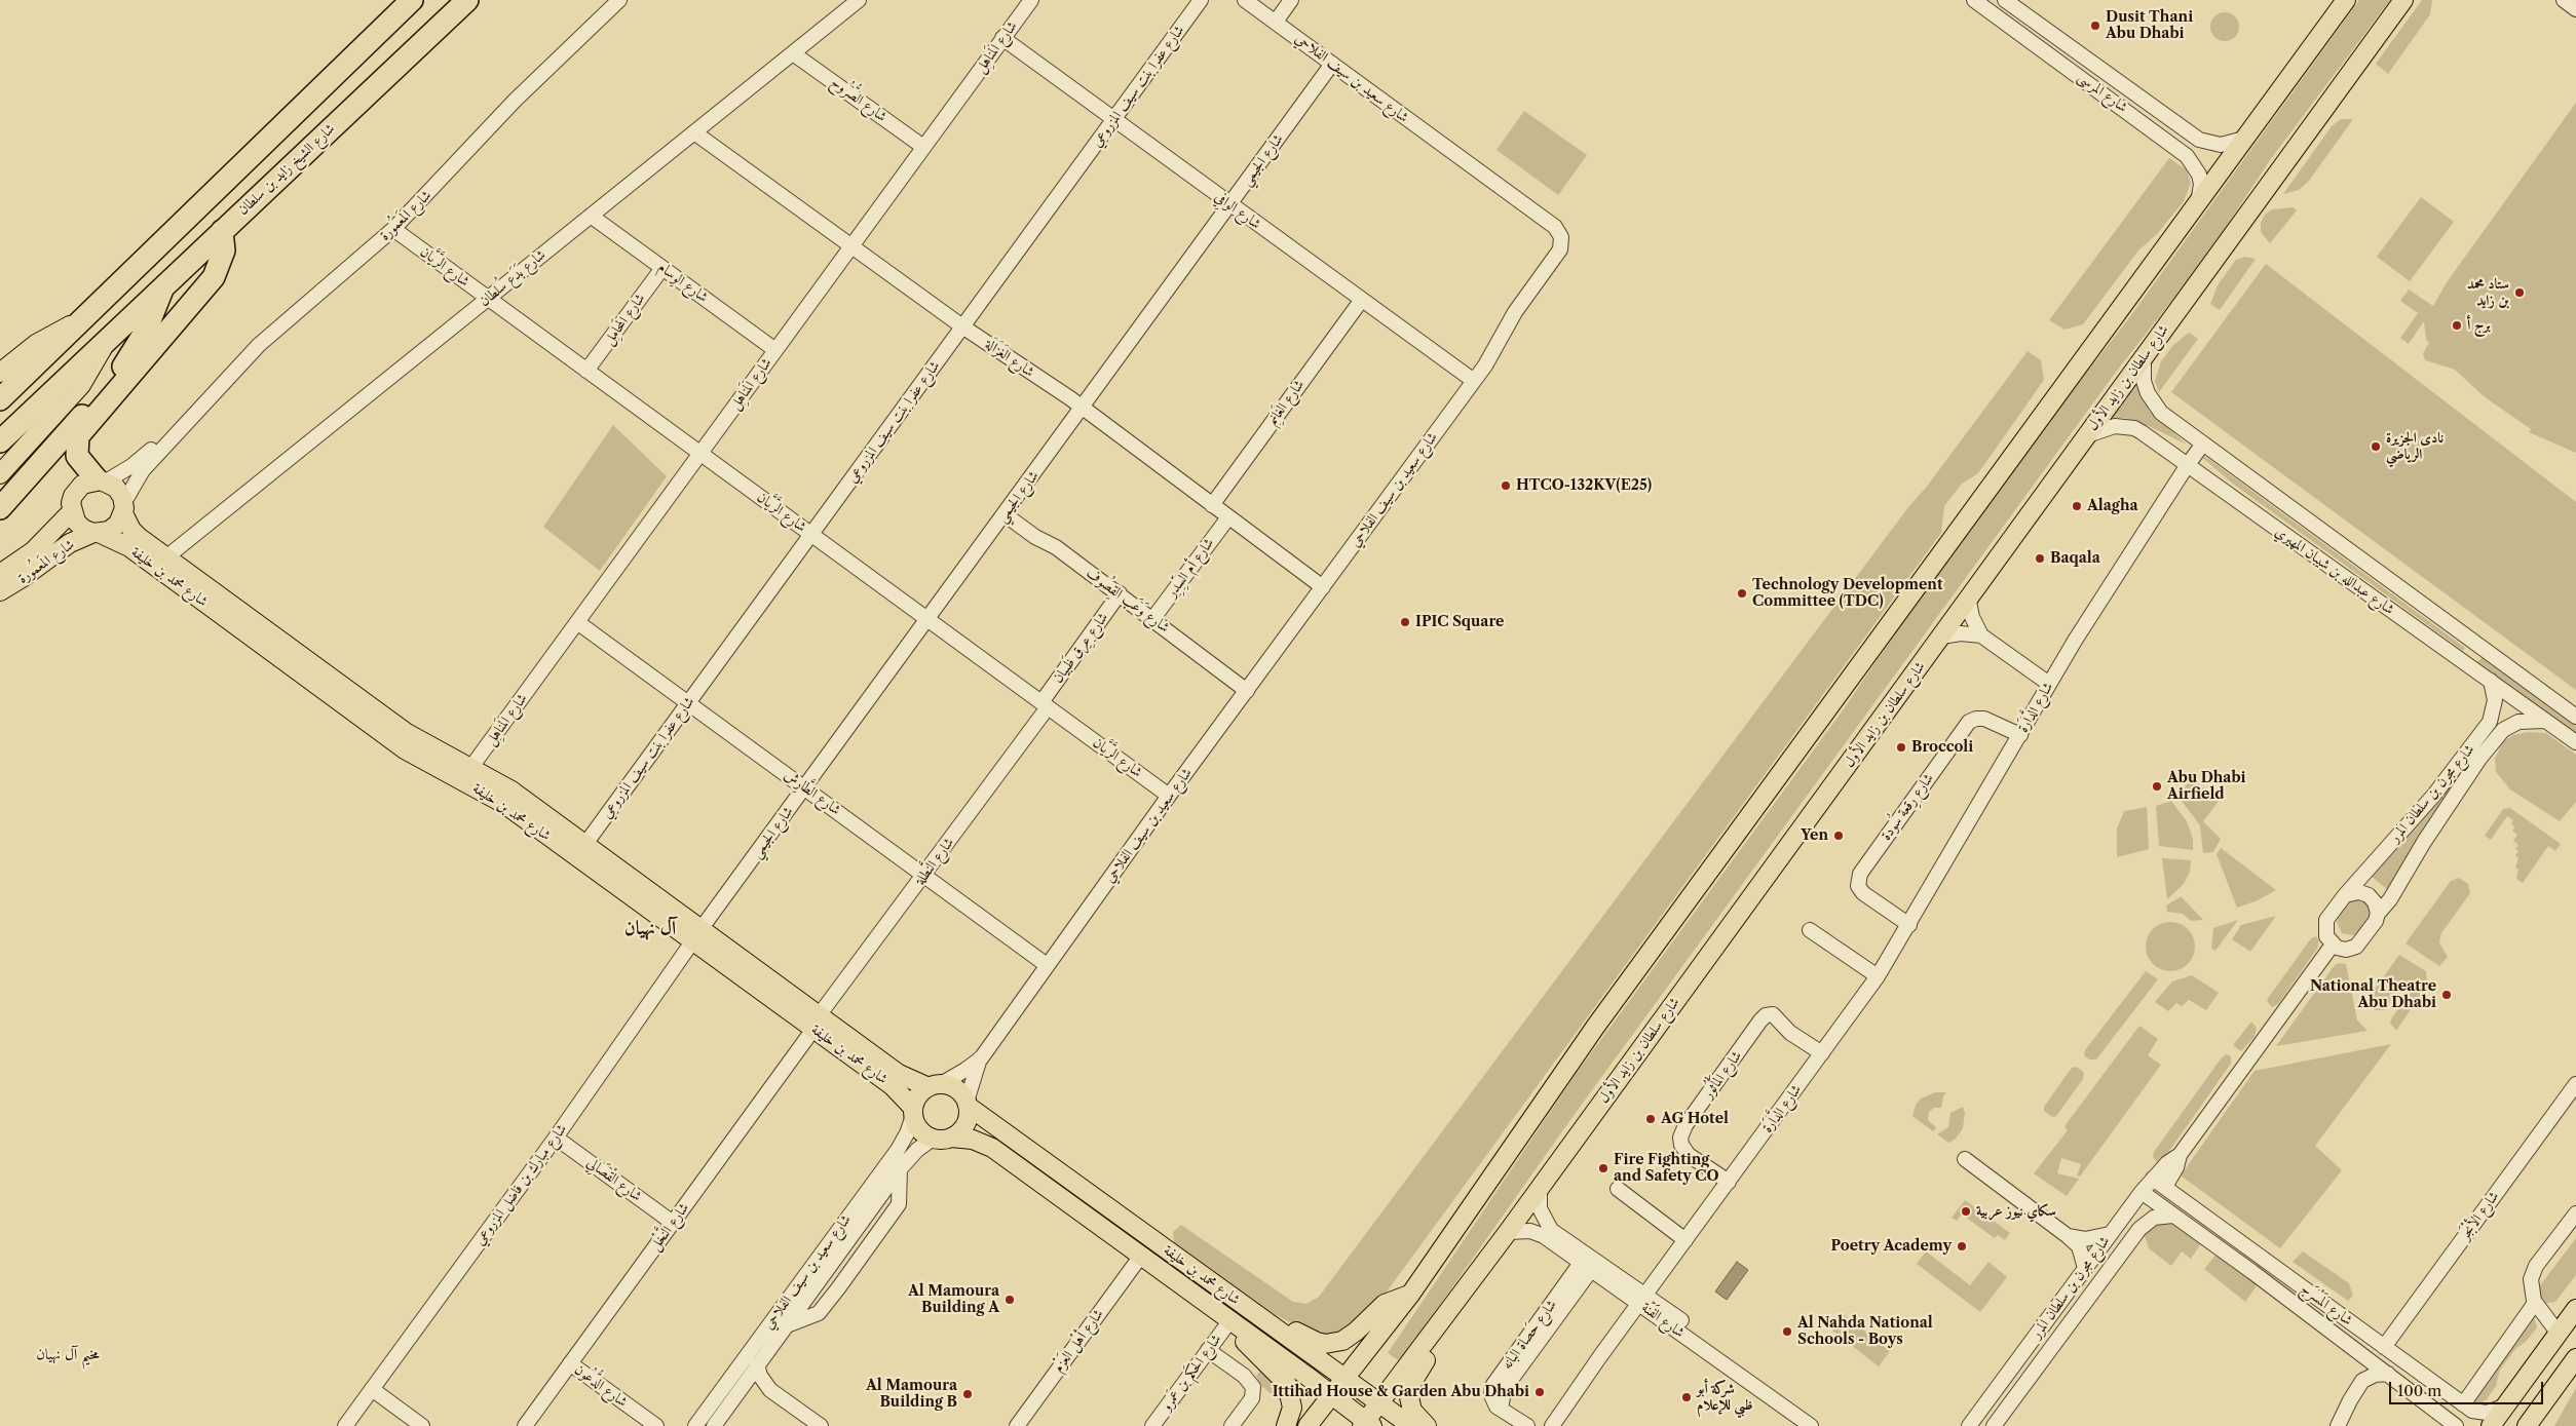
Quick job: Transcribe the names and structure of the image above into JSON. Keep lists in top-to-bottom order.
{
  "streets": {
    "highway": ["شارع الشيخ زايد بن سلطان"],
    "main road": ["شارع المَعمُورة", "شارع سلطان بن زايد الأول", "شارع محمد بن خليفة"],
    "street": [
      "شارع المَناهِل",
      "شارع سعيد بن سيف الفلاحي",
      "شارع عفرا بنت سيف المزروعي",
      "شارع المرسى",
      "شارع الصُّرُوح",
      "شارع الجيمي",
      "شارع الوافِي",
      "شارع الرَّيَّان",
      "شارع بَدَع سُلطان",
      "شارع الوِسام",
      "شارع المَحامِل",
      "شارع الغَزَالَة",
      "شارع الغَانِم",
      "شارع أم السِّدِر",
      "شارع عبدالله بن شيبان المهيري",
      "شارع وَعَب القِصُوف",
      "شارع عِرق ظَبيان",
      "شارع الدَّارَة",
      "شارع الطَّارِش",
      "شارع مجرن بن سلطان المرر",
      "شارع رِقعة سُودة",
      "شارع النَّطلة",
      "شارع المَأْثُور",
      "شارع القْصَالِي",
      "شارع مبارك بن فاضل المزروعي",
      "شارع الأبْجَر",
      "شارع النَّخْل",
      "شارع المَسْرَج",
      "شارع الفَنّة",
      "شارع حَصاة البانه",
      "شارع أهْل العَزْم",
      "شارع الحكَم بن عَمرو",
      "شارع الدُّعُون"
    ]
  },
  "crossings": [
    ["شارع المَناهِل", "شارع الصُّرُوح"],
    ["شارع المَناهِل", "شارع الوافِي"],
    ["شارع المَناهِل", "شارع الرَّيَّان"],
    ["شارع المَناهِل", "شارع الوِسام"],
    ["شارع المَناهِل", "شارع الغَزَالَة"],
    ["شارع المَناهِل", "شارع محمد بن خليفة"],
    ["شارع المَناهِل", "شارع الطَّارِش"],
    ["شارع سعيد بن سيف الفلاحي", "شارع الجيمي"],
    ["شارع سعيد بن سيف الفلاحي", "شارع الوافِي"],
    ["شارع سعيد بن سيف الفلاحي", "شارع الرَّيَّان"],
    ["شارع سعيد بن سيف الفلاحي", "شارع الغَزَالَة"],
    ["شارع سعيد بن سيف الفلاحي", "شارع محمد بن خليفة"],
    ["شارع سعيد بن سيف الفلاحي", "شارع وَعَب القِصُوف"],
    ["شارع سعيد بن سيف الفلاحي", "شارع الطَّارِش"],
    ["شارع عفرا بنت سيف المزروعي", "شارع الوافِي"],
    ["شارع عفرا بنت سيف المزروعي", "شارع الرَّيَّان"],
    ["شارع عفرا بنت سيف المزروعي", "شارع الغَزَالَة"],
    ["شارع عفرا بنت سيف المزروعي", "شارع محمد بن خليفة"],
    ["شارع عفرا بنت سيف المزروعي", "شارع الطَّارِش"],
    ["شارع الصُّرُوح", "شارع بَدَع سُلطان"],
    ["شارع الجيمي", "شارع الوافِي"],
    ["شارع الجيمي", "شارع الرَّيَّان"],
    ["شارع الجيمي", "شارع الغَزَالَة"],
    ["شارع الجيمي", "شارع محمد بن خليفة"],
    ["شارع الجيمي", "شارع وَعَب القِصُوف"],
    ["شارع الجيمي", "شارع الطَّارِش"],
    ["شارع الجيمي", "شارع مبارك بن فاضل المزروعي"],
    ["شارع الوافِي", "شارع الغَانِم"],
    ["شارع المَعمُورة", "شارع الرَّيَّان"],
    ["شارع المَعمُورة", "شارع محمد بن خليفة"],
    ["شارع الرَّيَّان", "شارع بَدَع سُلطان"],
    ["شارع الرَّيَّان", "شارع المَحامِل"],
    ["شارع الرَّيَّان", "شارع عِرق ظَبيان"],
    ["شارع الرَّيَّان", "شارع النَّطلة"],
    ["شارع بَدَع سُلطان", "شارع الوِسام"],
    ["شارع بَدَع سُلطان", "شارع الغَزَالَة"],
    ["شارع بَدَع سُلطان", "شارع محمد بن خليفة"],
    ["شارع الوِسام", "شارع المَحامِل"],
    ["شارع الغَزَالَة", "شارع الغَانِم"],
    ["شارع الغَزَالَة", "شارع أم السِّدِر"],
    ["شارع سلطان بن زايد الأول", "شارع عبدالله بن شيبان المهيري"],
    ["شارع سلطان بن زايد الأول", "شارع محمد بن خليفة"],
    ["شارع سلطان بن زايد الأول", "شارع الفَنّة"],
    ["شارع أم السِّدِر", "شارع وَعَب القِصُوف"],
    ["شارع عبدالله بن شيبان المهيري", "شارع الدَّارَة"],
    ["شارع عبدالله بن شيبان المهيري", "شارع مجرن بن سلطان المرر"],
    ["شارع محمد بن خليفة", "شارع النَّطلة"],
    ["شارع محمد بن خليفة", "شارع مبارك بن فاضل المزروعي"],
    ["شارع محمد بن خليفة", "شارع النَّخْل"],
    ["شارع محمد بن خليفة", "شارع أهْل العَزْم"],
    ["شارع محمد بن خليفة", "شارع الحكَم بن عَمرو"],
    ["شارع وَعَب القِصُوف", "شارع عِرق ظَبيان"],
    ["شارع عِرق ظَبيان", "شارع النَّطلة"],
    ["شارع الدَّارَة", "شارع رِقعة سُودة"],
    ["شارع الدَّارَة", "شارع المَأْثُور"],
    ["شارع الدَّارَة", "شارع الفَنّة"],
    ["شارع الطَّارِش", "شارع النَّطلة"],
    ["شارع مجرن بن سلطان المرر", "شارع المَسْرَج"],
    ["شارع النَّطلة", "شارع النَّخْل"],
    ["شارع القْصَالِي", "شارع مبارك بن فاضل المزروعي"],
    ["شارع القْصَالِي", "شارع النَّخْل"],
    ["شارع الأبْجَر", "شارع المَسْرَج"],
    ["شارع النَّخْل", "شارع الدُّعُون"],
    ["شارع الفَنّة", "شارع حَصاة البانه"]
  ],
  "districts": ["آل نهيان", "مخيم آل نهيان"],
  "places": [
    "Dusit Thani Abu Dhabi",
    "ستاد محمد بن زايد",
    "برج أ",
    "نادى الجزيرة الرياضي",
    "HTCO-132KV(E25)",
    "Alagha",
    "Baqala",
    "Technology Development Committee (TDC)",
    "IPIC Square",
    "Broccoli",
    "Abu Dhabi Airfield",
    "Yen",
    "National Theatre Abu Dhabi",
    "AG Hotel",
    "Fire Fighting and Safety CO",
    "سكاي نيوز عربية",
    "Poetry Academy",
    "Al Mamoura Building A",
    "Al Nahda National Schools - Boys",
    "Ittihad House & Garden Abu Dhabi",
    "Al Mamoura Building B",
    "شركة أبو ظبي للإعلام"
  ],
  "scale_bar": "100 m"
}
